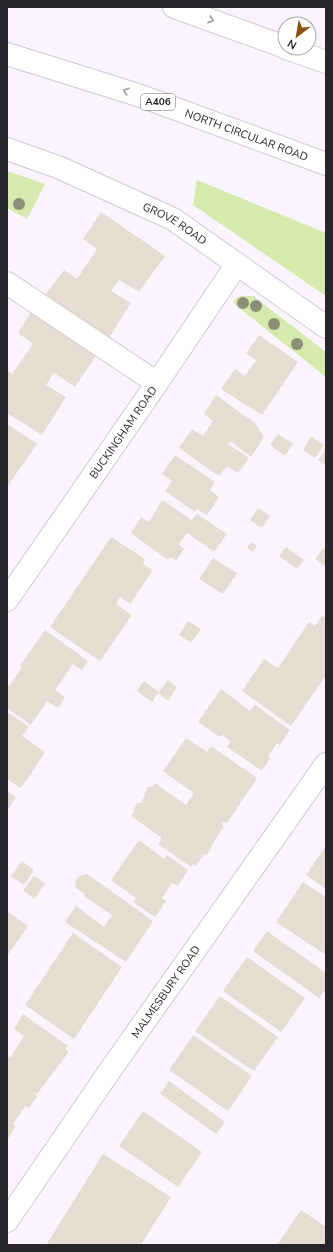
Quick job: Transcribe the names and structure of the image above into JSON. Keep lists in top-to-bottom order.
{
  "streets": {
    "main road": [
      "A406",
      "NORTH CIRCULAR ROAD",
      "GROVE ROAD",
      "BUCKINGHAM ROAD",
      "MALMESBURY ROAD"
    ]
  },
  "crossings": [
    ["GROVE ROAD", "BUCKINGHAM ROAD"]
  ],
  "north": "bottom left"
}
